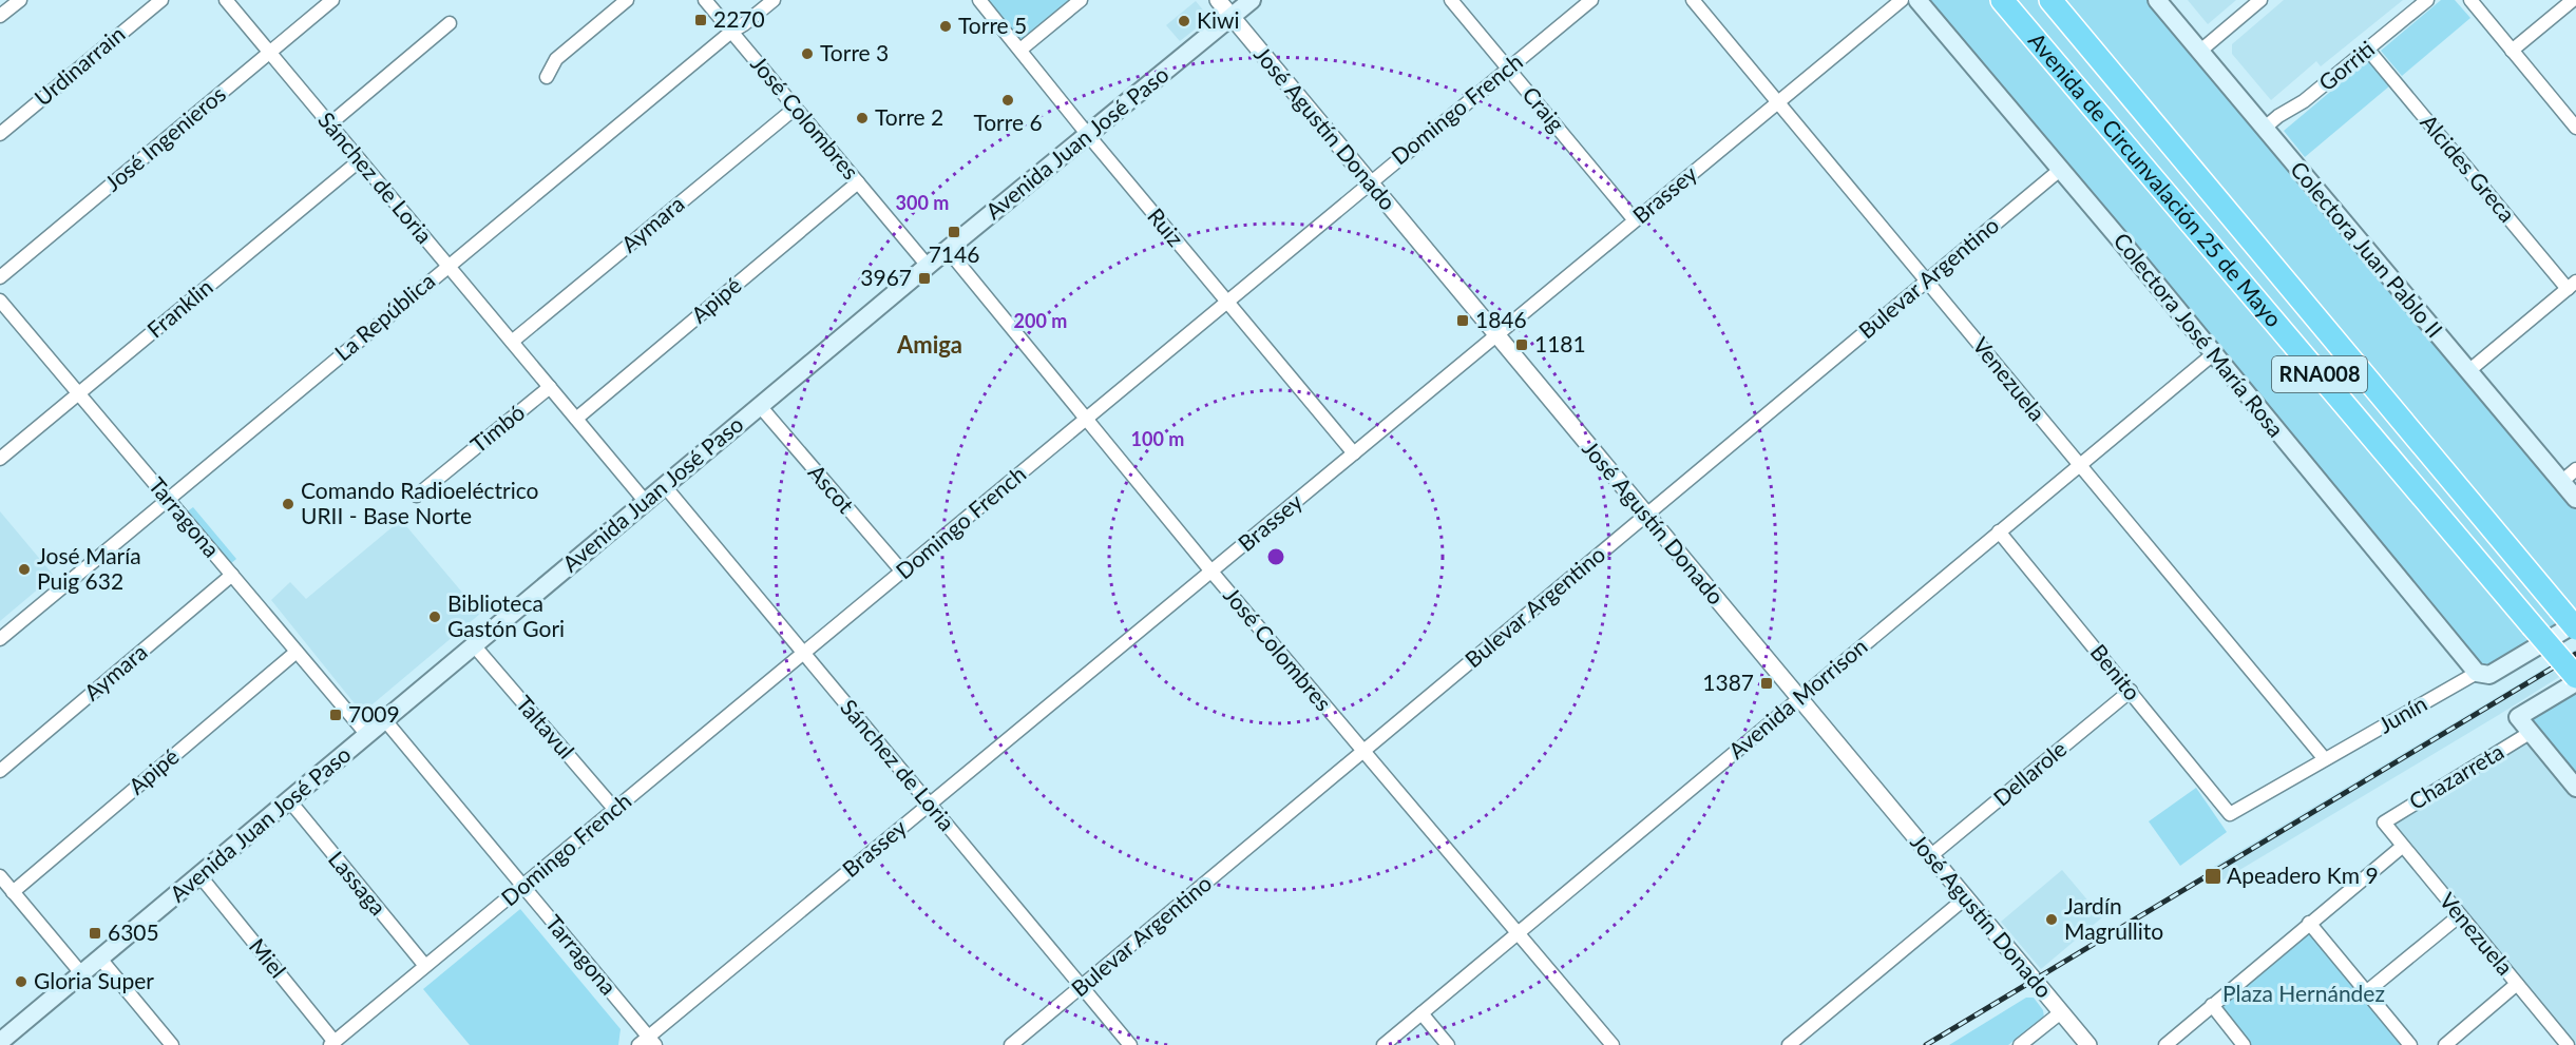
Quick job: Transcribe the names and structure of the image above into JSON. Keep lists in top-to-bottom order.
{
  "streets": {
    "highway": ["Avenida de Circunvalación 25 de Mayo", "RNA008"],
    "main road": [
      "Avenida Juan José Paso",
      "Colectora Juan Pablo II",
      "Colectora José María Rosa",
      "Junín",
      "Chazarreta"
    ],
    "street": [
      "Urdinarrain",
      "Gorriti",
      "Domingo French",
      "Craig",
      "José Colombres",
      "José Agustín Donado",
      "José Ingenieros",
      "Alcides Greca",
      "Sánchez de Loria",
      "Brassey",
      "Aymara",
      "Ruiz",
      "Bulevar Argentino",
      "Apipé",
      "Franklin",
      "La República",
      "Venezuela",
      "Timbó",
      "Ascot",
      "Tarragona",
      "Benito",
      "Avenida Morrison",
      "Taltavul",
      "Dellarole",
      "Lassaga",
      "Miel"
    ]
  },
  "crossings": [
    ["Gorriti", "Alcides Greca"],
    ["Gorriti", "Colectora Juan Pablo II"],
    ["Domingo French", "Craig"],
    ["Domingo French", "José Colombres"],
    ["Domingo French", "José Agustín Donado"],
    ["Domingo French", "Sánchez de Loria"],
    ["Domingo French", "Ruiz"],
    ["Domingo French", "Ascot"],
    ["Domingo French", "Tarragona"],
    ["Domingo French", "Taltavul"],
    ["Domingo French", "Lassaga"],
    ["Domingo French", "Miel"],
    ["Craig", "Brassey"],
    ["José Colombres", "Avenida Juan José Paso"],
    ["José Colombres", "Brassey"],
    ["José Colombres", "Aymara"],
    ["José Colombres", "Bulevar Argentino"],
    ["José Colombres", "Apipé"],
    ["José Colombres", "La República"],
    ["José Colombres", "Avenida Morrison"],
    ["José Agustín Donado", "Avenida Juan José Paso"],
    ["José Agustín Donado", "Brassey"],
    ["José Agustín Donado", "Bulevar Argentino"],
    ["José Agustín Donado", "Avenida Morrison"],
    ["José Agustín Donado", "Dellarole"],
    ["José Ingenieros", "Sánchez de Loria"],
    ["Avenida Juan José Paso", "Sánchez de Loria"],
    ["Avenida Juan José Paso", "Ruiz"],
    ["Avenida Juan José Paso", "Ascot"],
    ["Avenida Juan José Paso", "Tarragona"],
    ["Avenida Juan José Paso", "Taltavul"],
    ["Avenida Juan José Paso", "Lassaga"],
    ["Avenida Juan José Paso", "Miel"],
    ["Sánchez de Loria", "Brassey"],
    ["Sánchez de Loria", "Aymara"],
    ["Sánchez de Loria", "Bulevar Argentino"],
    ["Sánchez de Loria", "Apipé"],
    ["Sánchez de Loria", "Franklin"],
    ["Sánchez de Loria", "La República"],
    ["Sánchez de Loria", "Timbó"],
    ["Brassey", "Ruiz"],
    ["Brassey", "Venezuela"],
    ["Brassey", "Tarragona"],
    ["Aymara", "Tarragona"],
    ["Bulevar Argentino", "Colectora José María Rosa"],
    ["Bulevar Argentino", "Venezuela"],
    ["Apipé", "Tarragona"],
    ["Franklin", "Tarragona"],
    ["La República", "Tarragona"],
    ["Colectora José María Rosa", "Avenida Morrison"],
    ["Colectora José María Rosa", "Junín"],
    ["Venezuela", "Avenida Morrison"],
    ["Venezuela", "Junín"],
    ["Venezuela", "Chazarreta"],
    ["Benito", "Avenida Morrison"],
    ["Benito", "Junín"],
    ["Benito", "Dellarole"]
  ],
  "districts": ["Amiga"],
  "parks": ["Plaza Hernández"],
  "places": {
    "transit": [
      "2270",
      "7146",
      "3967",
      "1846",
      "1181",
      "1387",
      "7009",
      "Apeadero Km 9",
      "6305"
    ],
    "other": [
      "Kiwi",
      "Torre 5",
      "Torre 3",
      "Torre 6",
      "Torre 2",
      "Comando Radioeléctrico URII - Base Norte",
      "José María Puig 632",
      "Biblioteca Gastón Gori",
      "Jardín Magrullito",
      "Gloria Super"
    ]
  },
  "rings": ["300 m", "200 m", "100 m"]
}
